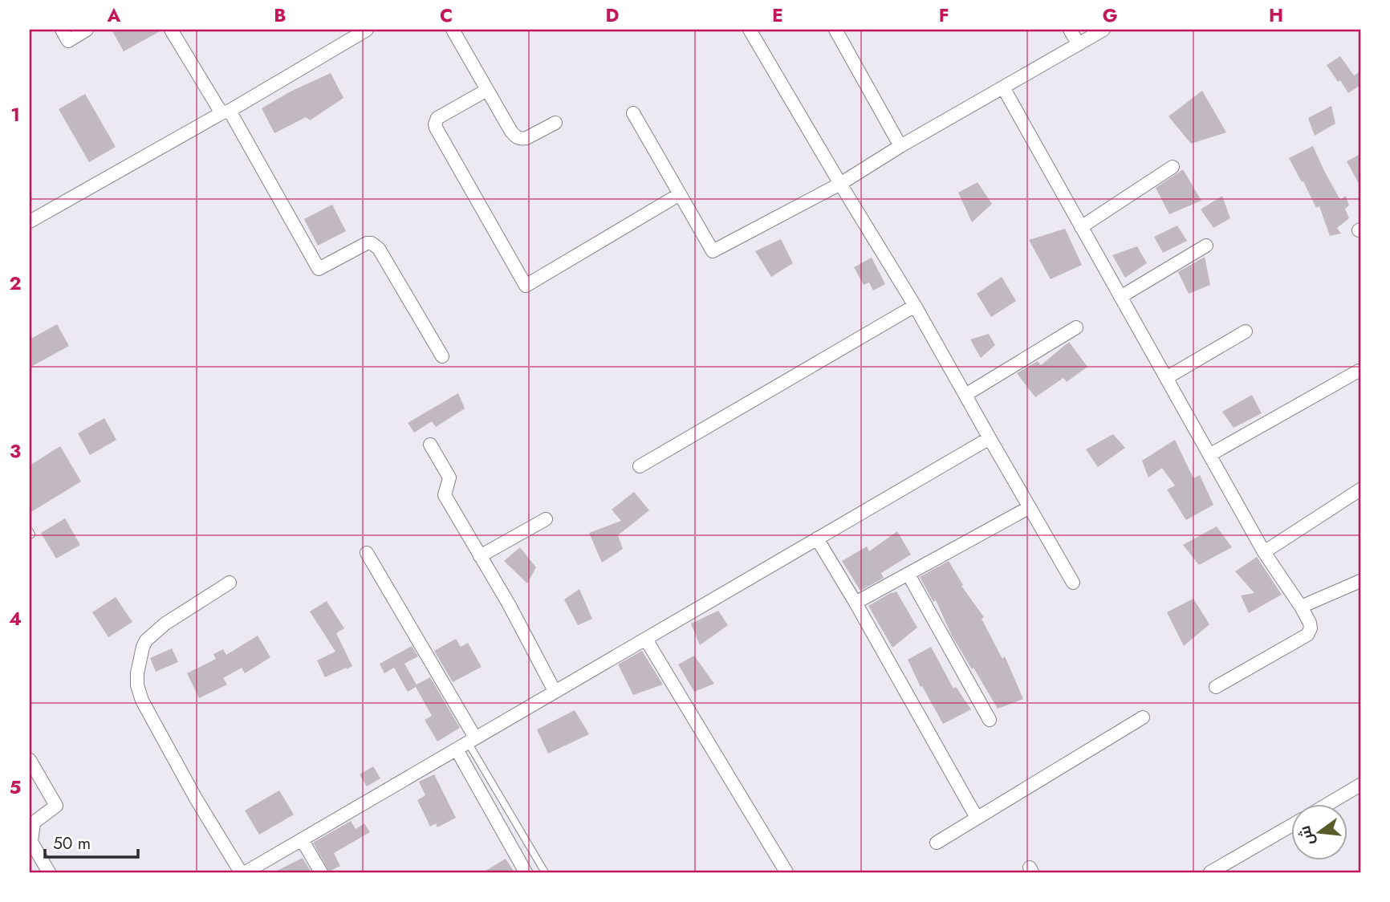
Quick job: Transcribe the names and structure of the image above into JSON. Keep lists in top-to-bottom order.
{
  "scale_bar": "50 m",
  "north": "left",
  "grid": {
    "columns": [
      "A",
      "B",
      "C",
      "D",
      "E",
      "F",
      "G",
      "H"
    ],
    "rows": [
      "1",
      "2",
      "3",
      "4",
      "5"
    ]
  }
}
